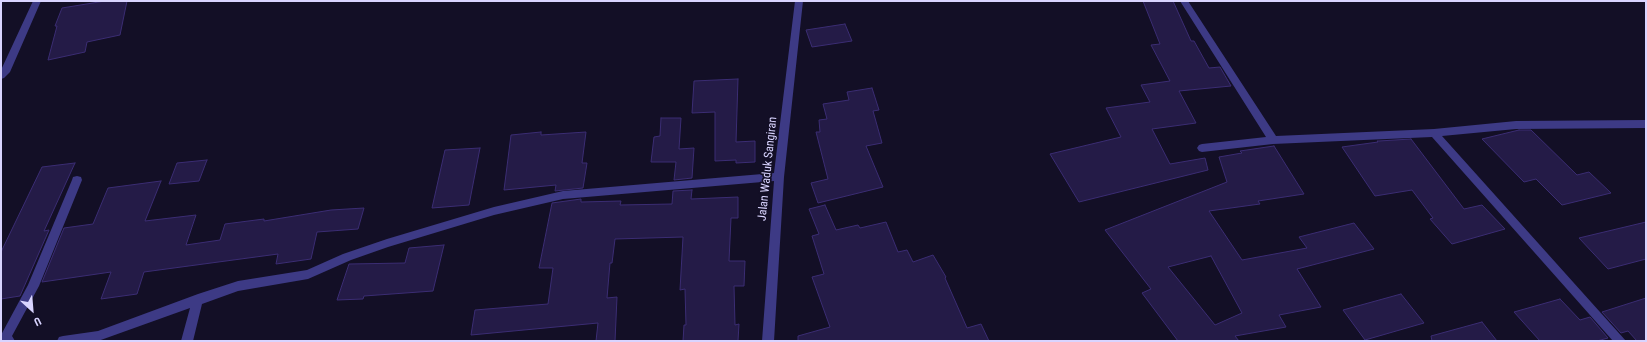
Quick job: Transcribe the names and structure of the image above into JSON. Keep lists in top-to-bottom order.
{
  "streets": {
    "street": ["Jalan Waduk Sangiran"]
  },
  "north": "bottom right"
}
